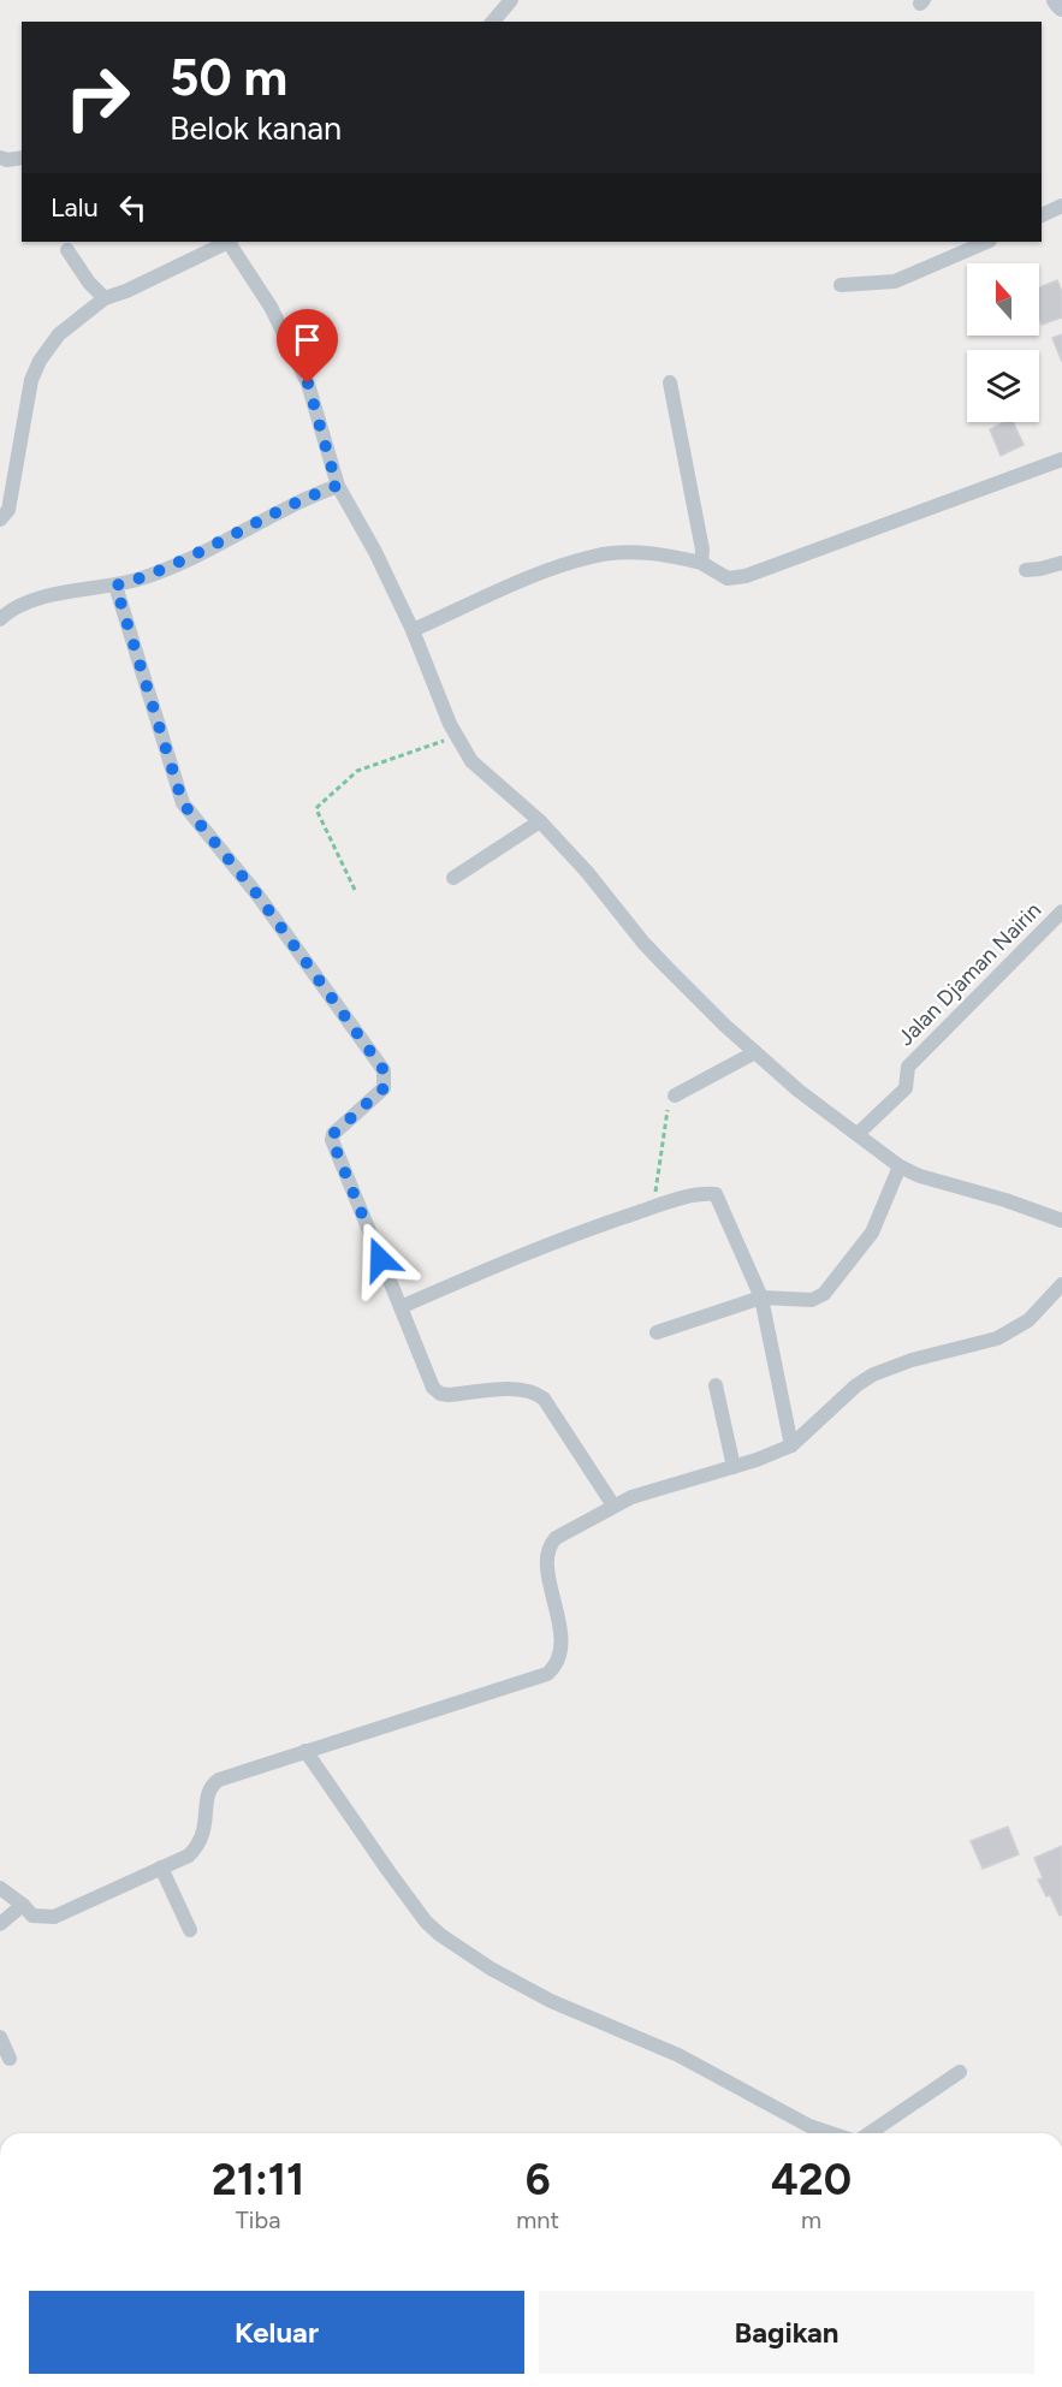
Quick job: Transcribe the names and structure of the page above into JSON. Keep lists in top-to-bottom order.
{
  "streets": {
    "street": ["Jalan Djaman Nairin"]
  },
  "north": "top",
  "page": {
    "turn": ["50 m", "Belok kanan"],
    "then": "Lalu",
    "eta": [
      "21:11",
      "Tiba",
      "6",
      "mnt",
      "420",
      "m"
    ],
    "buttons": ["Keluar", "Bagikan"]
  }
}
